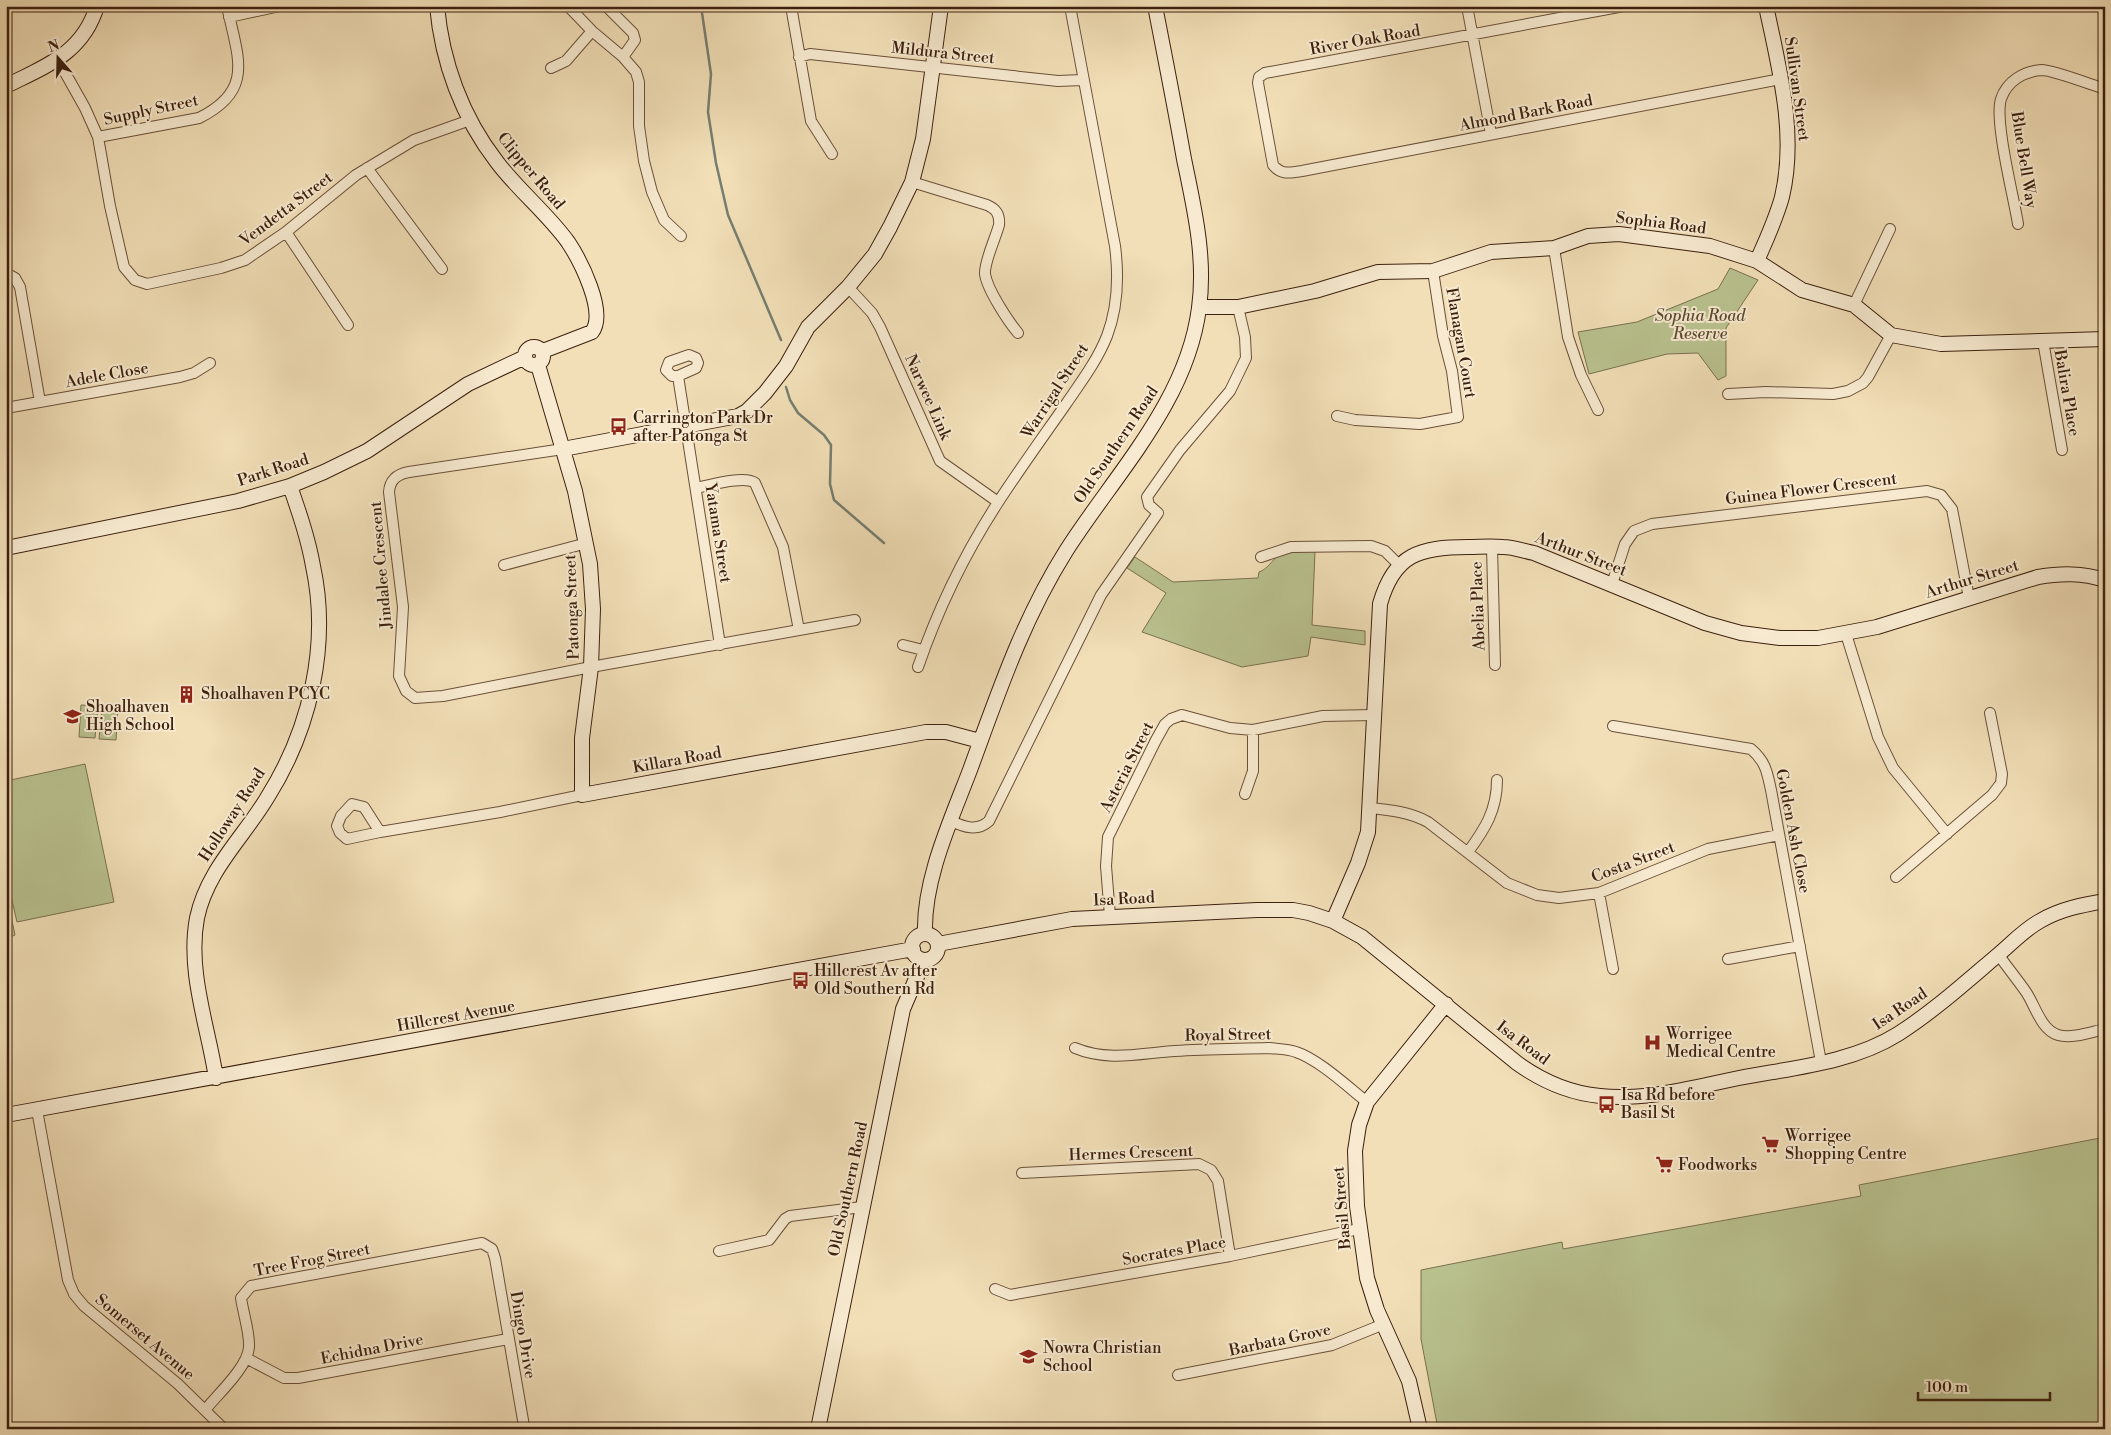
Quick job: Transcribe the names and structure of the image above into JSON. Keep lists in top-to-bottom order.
{
  "streets": {
    "street": [
      "River Oak Road",
      "Mildura Street",
      "Sullivan Street",
      "Supply Street",
      "Almond Bark Road",
      "Blue Bell Way",
      "Clipper Road",
      "Vendetta Street",
      "Sophia Road",
      "Flanagan Court",
      "Adele Close",
      "Warrigal Street",
      "Balira Place",
      "Narwee Link",
      "Old Southern Road",
      "Park Road",
      "Guinea Flower Crescent",
      "Yatama Street",
      "Arthur Street",
      "Jindalee Crescent",
      "Abelia Place",
      "Patonga Street",
      "Killara Road",
      "Asteria Street",
      "Holloway Road",
      "Golden Ash Close",
      "Costa Street",
      "Isa Road",
      "Hillcrest Avenue",
      "Royal Street",
      "Hermes Crescent",
      "Basil Street",
      "Socrates Place",
      "Tree Frog Street",
      "Dingo Drive",
      "Somerset Avenue",
      "Barbata Grove",
      "Echidna Drive"
    ]
  },
  "crossings": [
    ["River Oak Road", "Almond Bark Road"],
    ["Mildura Street", "Warrigal Street"],
    ["Sullivan Street", "Almond Bark Road"],
    ["Sullivan Street", "Sophia Road"],
    ["Supply Street", "Vendetta Street"],
    ["Clipper Road", "Vendetta Street"],
    ["Clipper Road", "Park Road"],
    ["Clipper Road", "Patonga Street"],
    ["Sophia Road", "Flanagan Court"],
    ["Sophia Road", "Balira Place"],
    ["Sophia Road", "Old Southern Road"],
    ["Warrigal Street", "Narwee Link"],
    ["Old Southern Road", "Killara Road"],
    ["Old Southern Road", "Isa Road"],
    ["Old Southern Road", "Hillcrest Avenue"],
    ["Park Road", "Patonga Street"],
    ["Park Road", "Holloway Road"],
    ["Guinea Flower Crescent", "Arthur Street"],
    ["Yatama Street", "Jindalee Crescent"],
    ["Arthur Street", "Abelia Place"],
    ["Arthur Street", "Asteria Street"],
    ["Arthur Street", "Costa Street"],
    ["Arthur Street", "Isa Road"],
    ["Jindalee Crescent", "Patonga Street"],
    ["Patonga Street", "Killara Road"],
    ["Asteria Street", "Isa Road"],
    ["Holloway Road", "Hillcrest Avenue"],
    ["Golden Ash Close", "Costa Street"],
    ["Golden Ash Close", "Isa Road"],
    ["Isa Road", "Hillcrest Avenue"],
    ["Isa Road", "Basil Street"],
    ["Hillcrest Avenue", "Somerset Avenue"],
    ["Royal Street", "Basil Street"],
    ["Hermes Crescent", "Socrates Place"],
    ["Basil Street", "Socrates Place"],
    ["Basil Street", "Barbata Grove"],
    ["Tree Frog Street", "Dingo Drive"],
    ["Tree Frog Street", "Echidna Drive"],
    ["Dingo Drive", "Echidna Drive"]
  ],
  "parks": ["Sophia Road Reserve"],
  "places": {
    "bus stop": ["Carrington Park Dr after Patonga St", "Hillcrest Av after Old Southern Rd", "Isa Rd before Basil St"],
    "building": ["Shoalhaven PCYC"],
    "school or university": ["Shoalhaven High School", "Nowra Christian School"],
    "hospital": ["Worrigee Medical Centre"],
    "supermarket": ["Worrigee Shopping Centre", "Foodworks"]
  },
  "scale_bar": "100 m",
  "north": "top"
}
